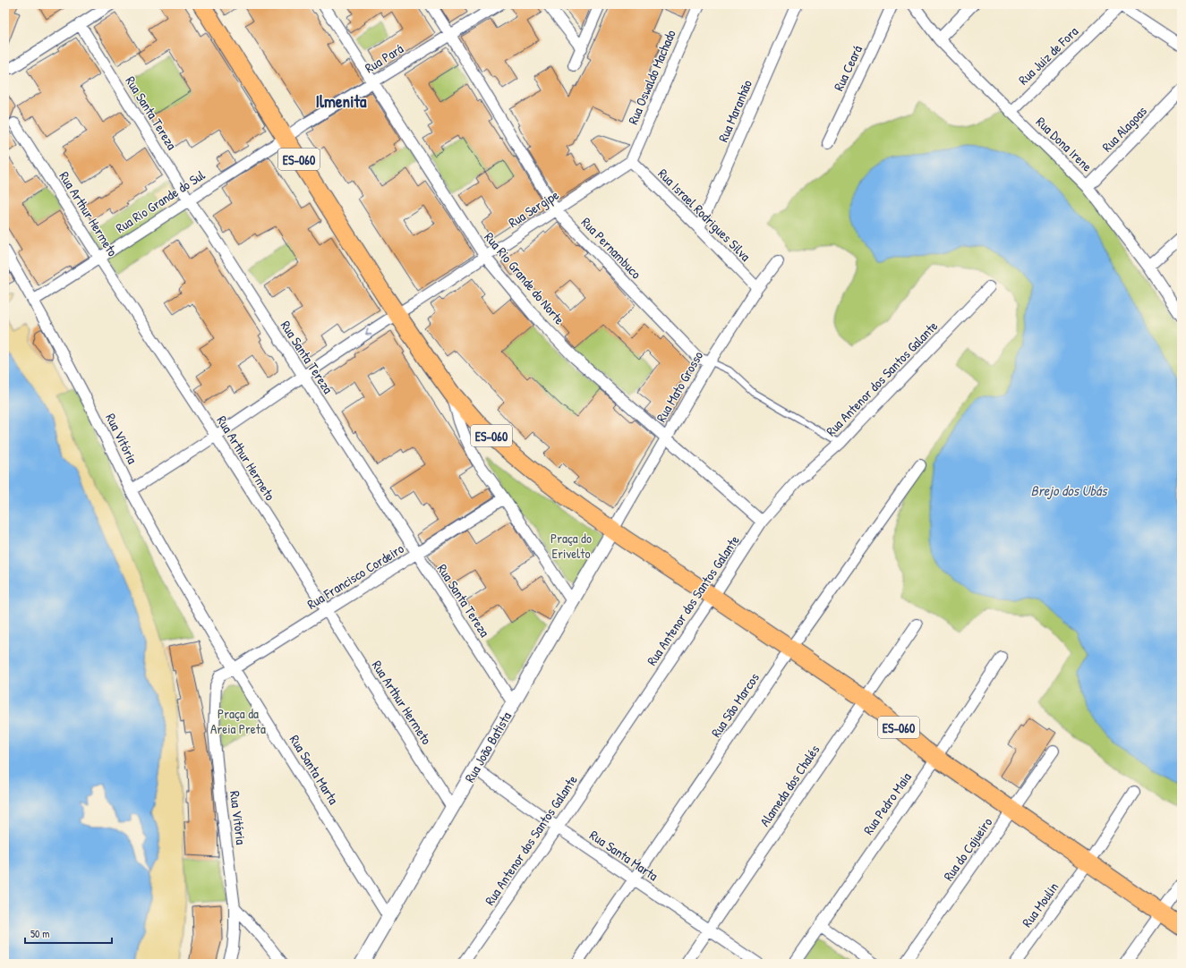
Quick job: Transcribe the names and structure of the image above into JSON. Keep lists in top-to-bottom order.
{
  "streets": {
    "main road": ["ES-060"],
    "street": [
      "Rua Juiz de Fora",
      "Rua Pará",
      "Rua Ceará",
      "Rua Oswaldo Machado",
      "Rua Maranhão",
      "Rua Santa Tereza",
      "Rua Alagoas",
      "Rua Dona Irene",
      "Rua Rio Grande do Sul",
      "Rua Sergipe",
      "Rua Arthur Hermeto",
      "Rua Israel Rodrigues Silva",
      "Rua Pernambuco",
      "Rua Rio Grande do Norte",
      "Rua Antenor dos Santos Galante",
      "Rua Mato Grosso",
      "Rua Vitória",
      "Rua Francisco Cordeiro",
      "Rua São Marcos",
      "Rua João Batista",
      "Rua Santa Marta",
      "Alameda dos Chalés",
      "Rua Pedro Maia",
      "Rua do Cajueiro",
      "Rua Moulin"
    ]
  },
  "crossings": [
    ["Rua Juiz de Fora", "Rua Dona Irene"],
    ["Rua Pará", "ES-060"],
    ["Rua Pará", "Rua Rio Grande do Sul"],
    ["Rua Pará", "Rua Pernambuco"],
    ["Rua Pará", "Rua Rio Grande do Norte"],
    ["Rua Oswaldo Machado", "Rua Sergipe"],
    ["Rua Oswaldo Machado", "Rua Israel Rodrigues Silva"],
    ["Rua Maranhão", "Rua Israel Rodrigues Silva"],
    ["Rua Santa Tereza", "Rua Rio Grande do Sul"],
    ["Rua Santa Tereza", "Rua Sergipe"],
    ["Rua Santa Tereza", "Rua Francisco Cordeiro"],
    ["Rua Santa Tereza", "Rua João Batista"],
    ["Rua Alagoas", "Rua Dona Irene"],
    ["ES-060", "Rua Rio Grande do Sul"],
    ["ES-060", "Rua Sergipe"],
    ["ES-060", "Rua Antenor dos Santos Galante"],
    ["ES-060", "Rua Mato Grosso"],
    ["ES-060", "Rua São Marcos"],
    ["ES-060", "Rua João Batista"],
    ["ES-060", "Alameda dos Chalés"],
    ["ES-060", "Rua Pedro Maia"],
    ["ES-060", "Rua do Cajueiro"],
    ["ES-060", "Rua Moulin"],
    ["Rua Rio Grande do Sul", "Rua Arthur Hermeto"],
    ["Rua Rio Grande do Sul", "Rua Vitória"],
    ["Rua Sergipe", "Rua Arthur Hermeto"],
    ["Rua Sergipe", "Rua Israel Rodrigues Silva"],
    ["Rua Sergipe", "Rua Pernambuco"],
    ["Rua Sergipe", "Rua Rio Grande do Norte"],
    ["Rua Sergipe", "Rua Vitória"],
    ["Rua Arthur Hermeto", "Rua Francisco Cordeiro"],
    ["Rua Arthur Hermeto", "Rua João Batista"],
    ["Rua Israel Rodrigues Silva", "Rua Mato Grosso"],
    ["Rua Pernambuco", "Rua Antenor dos Santos Galante"],
    ["Rua Pernambuco", "Rua Mato Grosso"],
    ["Rua Rio Grande do Norte", "Rua Antenor dos Santos Galante"],
    ["Rua Rio Grande do Norte", "Rua Mato Grosso"],
    ["Rua Antenor dos Santos Galante", "Rua Santa Marta"],
    ["Rua Mato Grosso", "Rua João Batista"],
    ["Rua Vitória", "Rua Francisco Cordeiro"],
    ["Rua Vitória", "Rua Santa Marta"],
    ["Rua Francisco Cordeiro", "Rua Santa Marta"],
    ["Rua São Marcos", "Rua Santa Marta"],
    ["Rua João Batista", "Rua Santa Marta"],
    ["Rua Santa Marta", "Alameda dos Chalés"]
  ],
  "districts": ["Ilmenita"],
  "water": ["Brejo dos Ubás"],
  "parks": ["Praça do Erivelto", "Praça da Areia Preta"],
  "scale_bar": "50 m"
}
